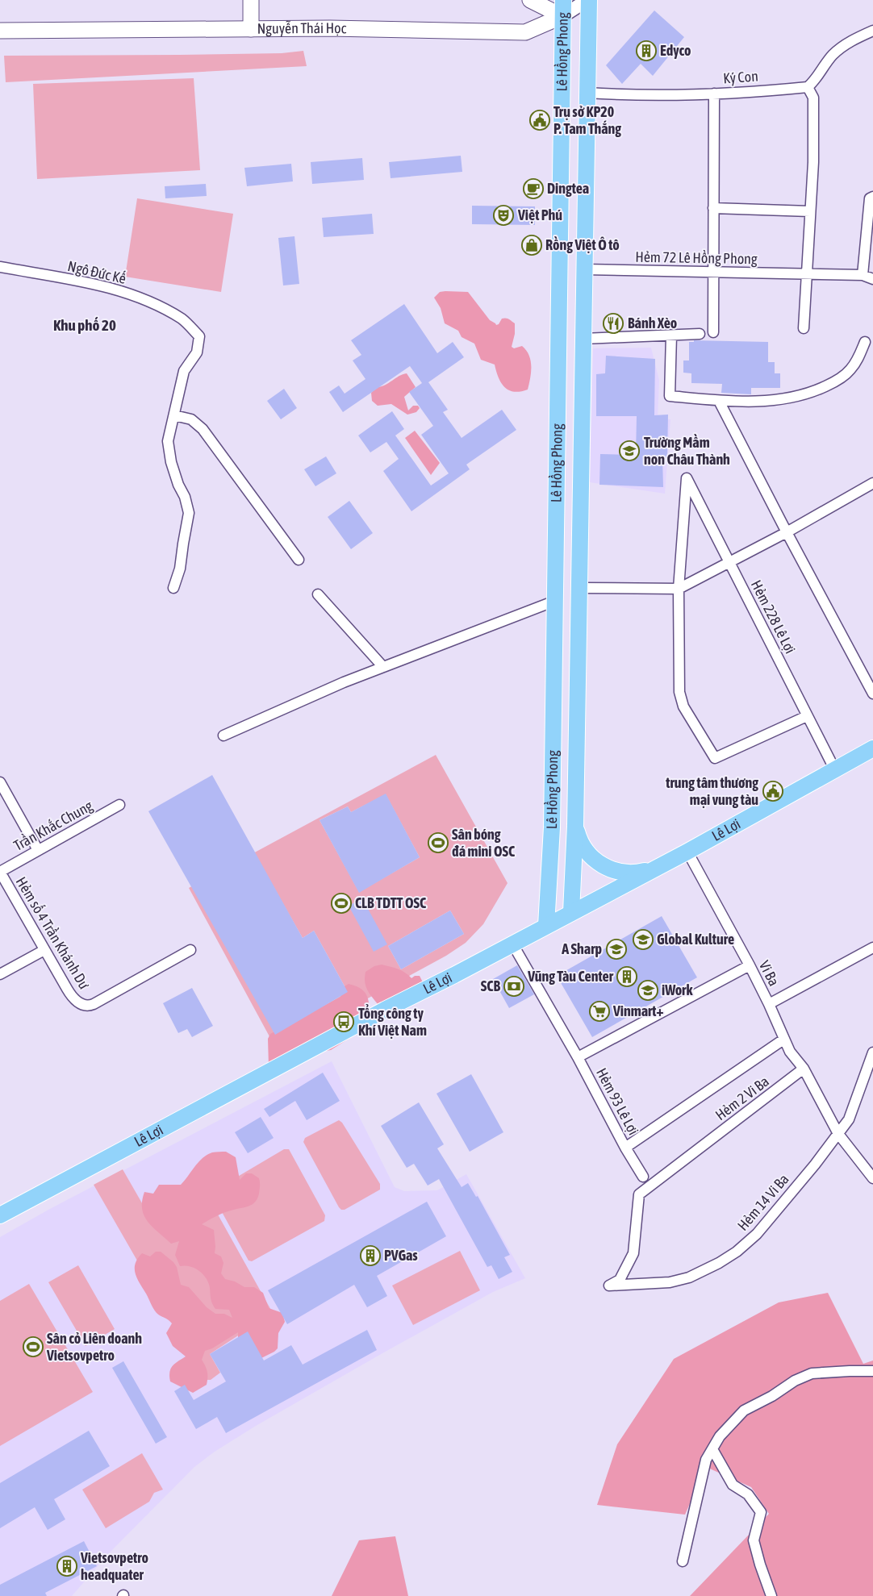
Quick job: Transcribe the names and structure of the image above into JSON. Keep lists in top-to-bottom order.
{
  "streets": {
    "main road": ["Nguyễn Thái Học", "Lê Hồng Phong", "Lê Lợi"],
    "street": [
      "Ký Con",
      "Hẻm 72 Lê Hồng Phong",
      "Ngô Đức Kế",
      "Hẻm 228 Lê Lợi",
      "Trần Khắc Chung",
      "Hẻm số 4 Trần Khánh Dư",
      "Vi Ba",
      "Hẻm 2 Vi Ba",
      "Hẻm 93 Lê Lợi",
      "Hẻm 14 Vi Ba"
    ]
  },
  "crossings": [
    ["Nguyễn Thái Học", "Lê Hồng Phong"],
    ["Lê Hồng Phong", "Ký Con"],
    ["Lê Hồng Phong", "Hẻm 72 Lê Hồng Phong"],
    ["Lê Hồng Phong", "Lê Lợi"],
    ["Hẻm 228 Lê Lợi", "Lê Lợi"],
    ["Trần Khắc Chung", "Hẻm số 4 Trần Khánh Dư"],
    ["Lê Lợi", "Vi Ba"],
    ["Lê Lợi", "Hẻm 93 Lê Lợi"],
    ["Hẻm 2 Vi Ba", "Hẻm 14 Vi Ba"]
  ],
  "districts": ["Khu phố 20"],
  "places": {
    "building": [
      "Edyco",
      "Vũng Tàu Center",
      "PVGas",
      "Vietsovpetro headquater"
    ],
    "public building": ["Trụ sở KP20 P. Tam Thắng", "trung tâm thương mại vung tàu"],
    "cafe": ["Dingtea"],
    "theatre": ["Việt Phú"],
    "shop": ["Rồng Việt Ô tô"],
    "restaurant": ["Bánh Xèo"],
    "school or university": [
      "Trường Mầm non Châu Thành",
      "Global Kulture",
      "A Sharp",
      "iWork"
    ],
    "sports": ["Sân bóng đá mini OSC", "CLB TDTT OSC", "Sân cỏ Liên doanh Vietsovpetro"],
    "bank": ["SCB"],
    "supermarket": ["Vinmart+"],
    "bus stop": ["Tổng công ty Khí Việt Nam"]
  }
}
